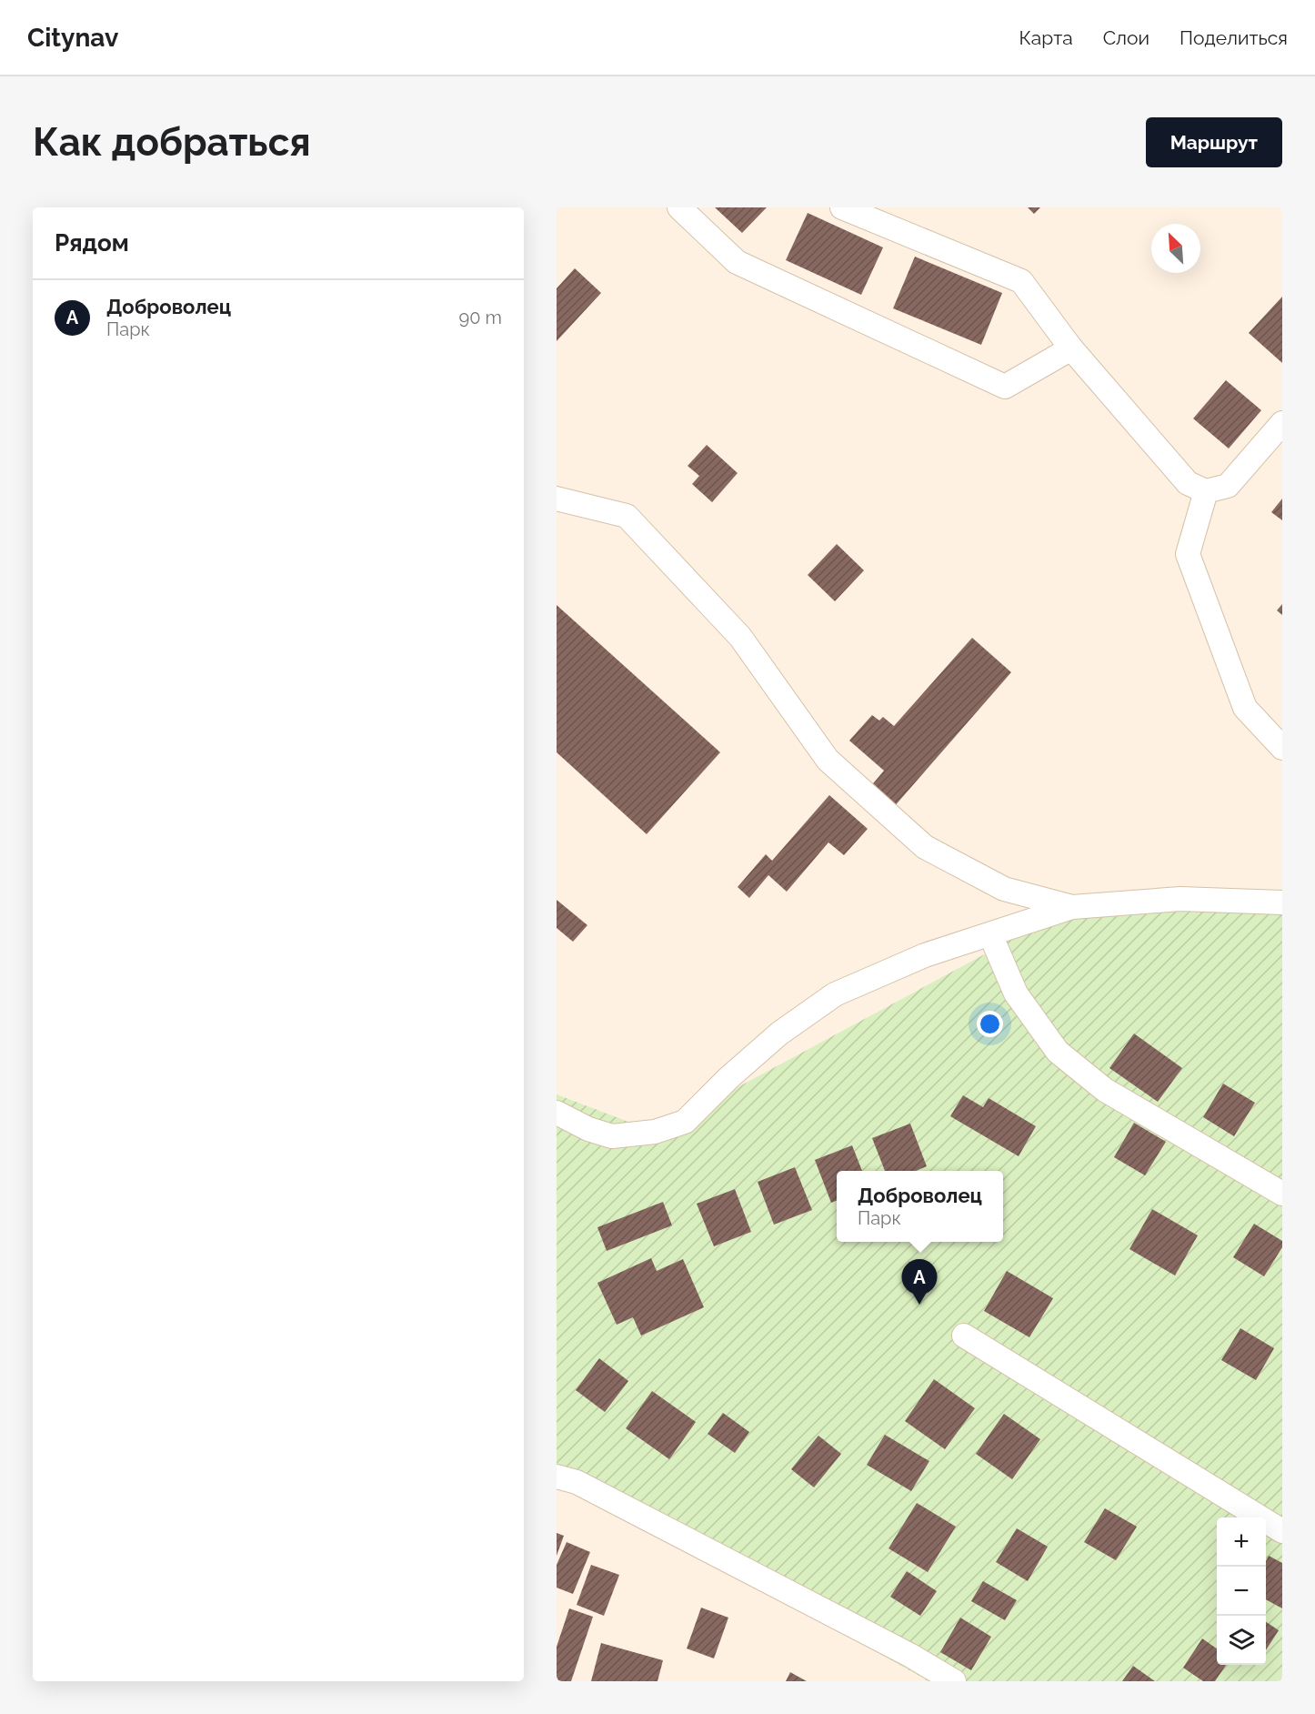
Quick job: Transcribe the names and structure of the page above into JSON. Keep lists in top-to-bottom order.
{
  "north": "top left",
  "page": {
    "header": "Citynav",
    "nav": ["Карта", "Слои", "Поделиться"],
    "buttons": "Маршрут",
    "title": "Как добраться",
    "heading": "Рядом",
    "list": [
      {
        "mark": "A",
        "name": "Доброволец",
        "note": "Парк",
        "value": "90 m"
      }
    ],
    "popup": ["Доброволец", "Парк"],
    "pins": "A",
    "map_buttons": ["+", "−"]
  }
}
